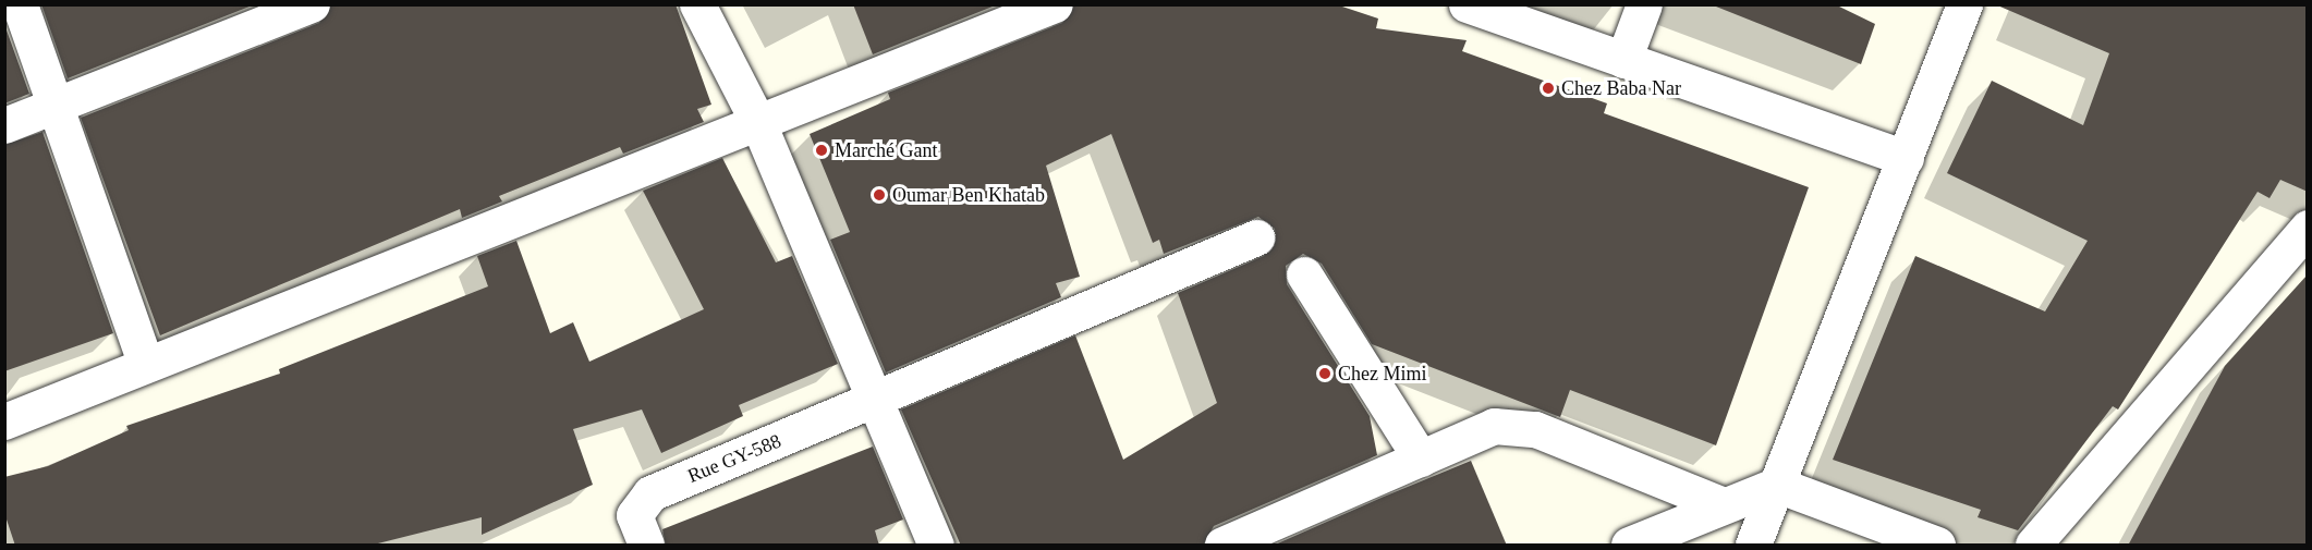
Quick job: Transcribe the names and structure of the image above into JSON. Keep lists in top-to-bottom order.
{
  "streets": {
    "street": ["Rue GY-588"]
  },
  "places": [
    "Chez Baba Nar",
    "Marché Gant",
    "Oumar Ben Khatab",
    "Chez Mimi"
  ]
}
